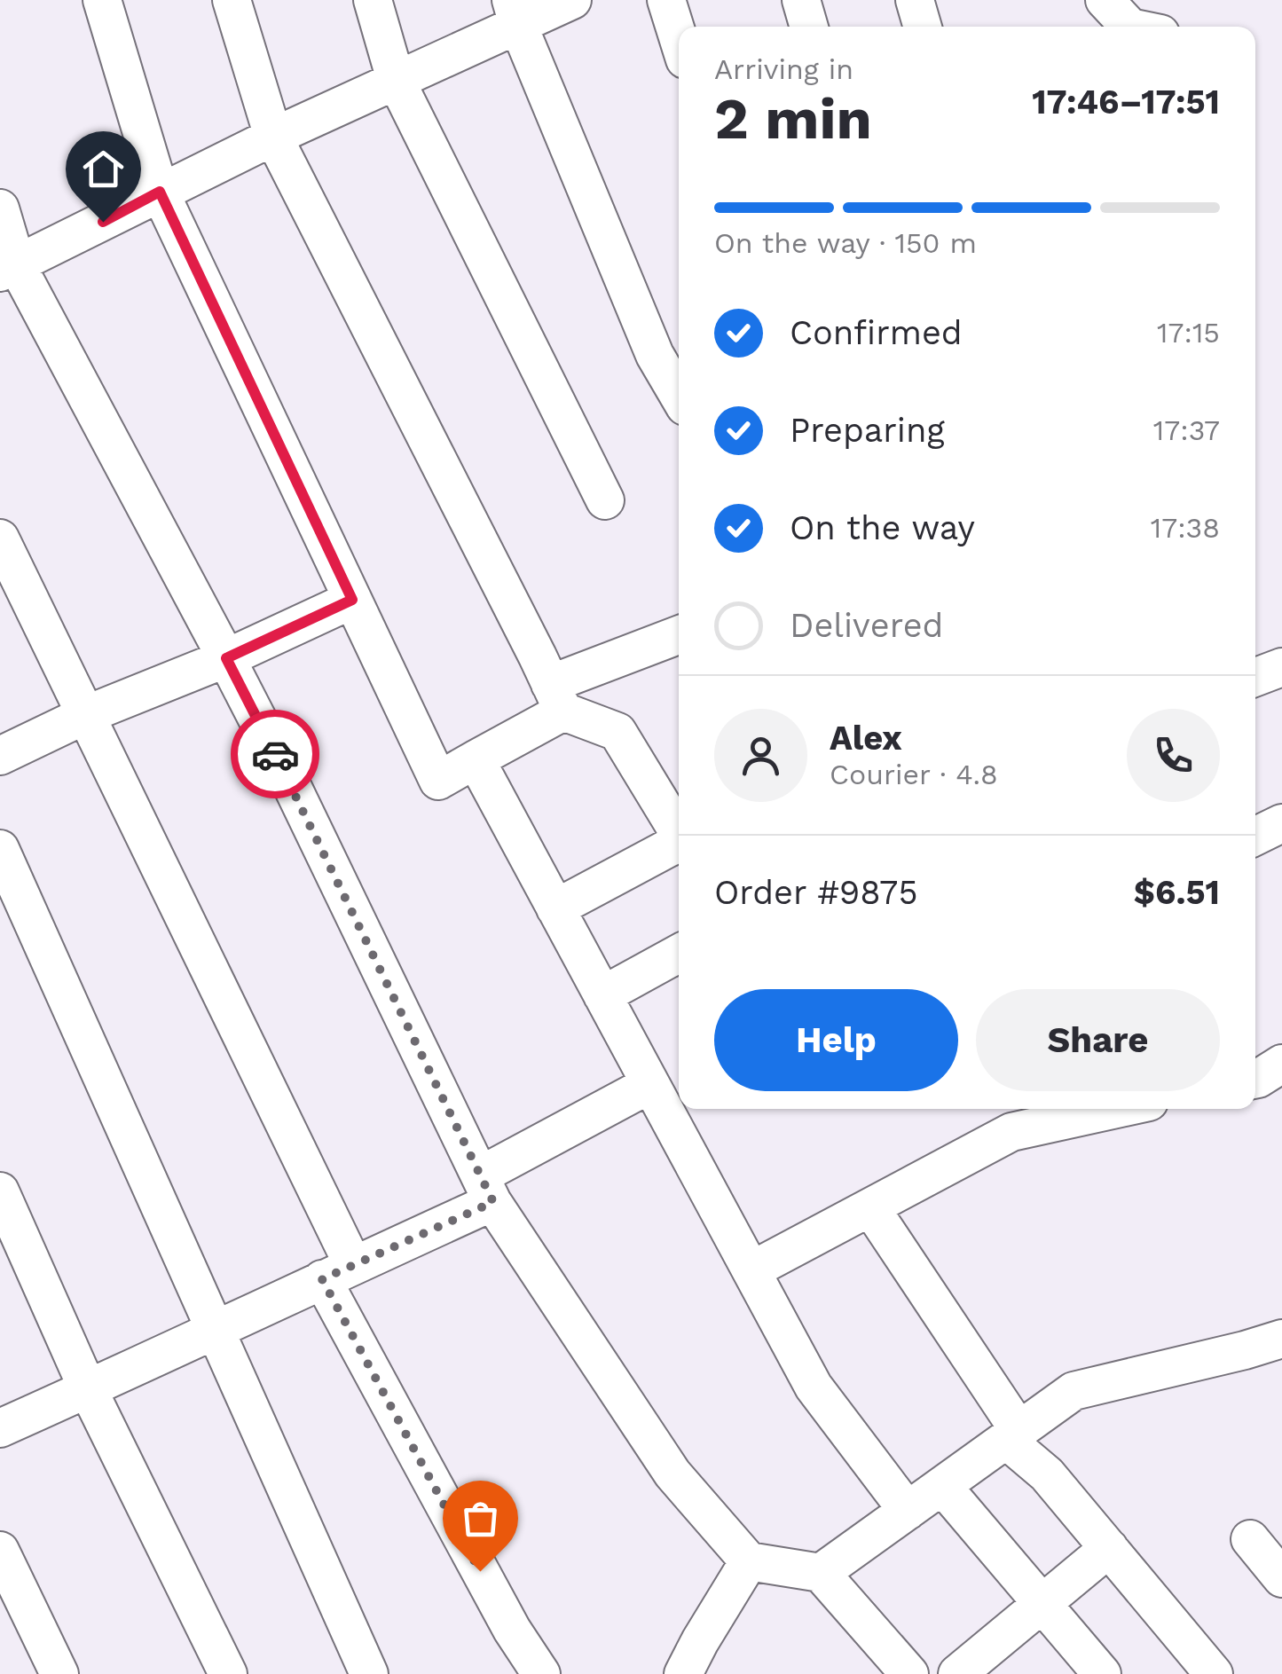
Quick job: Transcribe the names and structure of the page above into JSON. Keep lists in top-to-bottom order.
{
  "page": {
    "heading": ["2 min", "Arriving in", "17:46–17:51"],
    "panel": [
      "Alex",
      "Courier · 4.8",
      "Order #9875",
      "$6.51"
    ],
    "bar": "On the way · 150 m",
    "list": [
      ["Confirmed", "17:15"],
      ["Preparing", "17:37"],
      ["On the way", "17:38"],
      "Delivered"
    ],
    "buttons": ["Help", "Share"]
  }
}
